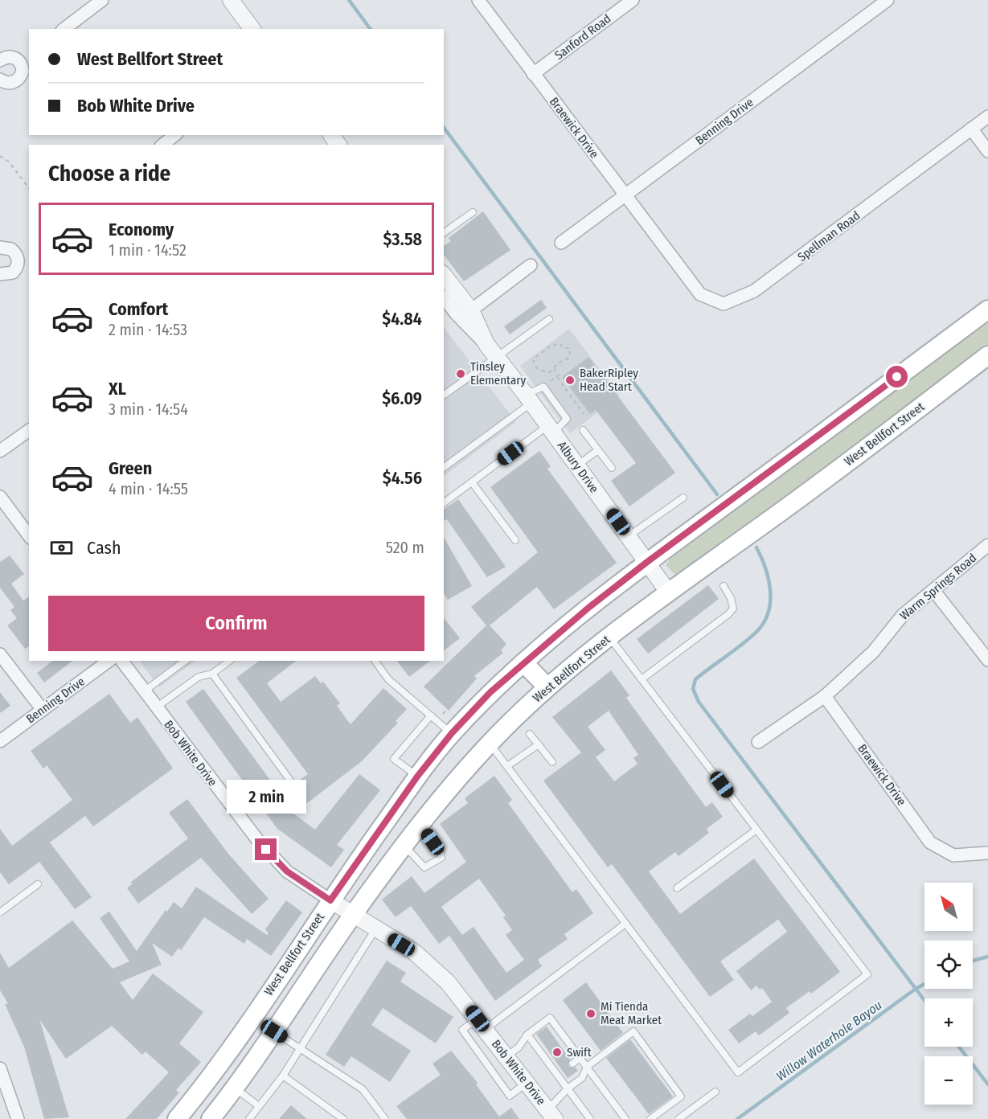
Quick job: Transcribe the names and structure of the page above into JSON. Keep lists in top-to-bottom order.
{
  "streets": {
    "main road": ["West Bellfort Street"],
    "street": [
      "Sanford Road",
      "Benning Drive",
      "Braewick Drive",
      "Spellman Road",
      "Albury Drive",
      "Warm Springs Road",
      "Bob White Drive"
    ]
  },
  "crossings": [
    ["Sanford Road", "Braewick Drive"],
    ["Benning Drive", "Braewick Drive"],
    ["Braewick Drive", "Spellman Road"],
    ["Braewick Drive", "Warm Springs Road"],
    ["West Bellfort Street", "Albury Drive"],
    ["West Bellfort Street", "Bob White Drive"]
  ],
  "water": ["Willow Waterhole Bayou"],
  "places": [
    "Tinsley Elementary",
    "BakerRipley Head Start",
    "Mi Tienda Meat Market",
    "Swift"
  ],
  "north": "top left",
  "page": {
    "banner": ["West Bellfort Street", "Bob White Drive"],
    "heading": "Choose a ride",
    "list": [
      {
        "name": "Economy",
        "note": "1 min · 14:52",
        "value": "$3.58"
      },
      {
        "name": "Comfort",
        "note": "2 min · 14:53",
        "value": "$4.84"
      },
      {
        "name": "XL",
        "note": "3 min · 14:54",
        "value": "$6.09"
      },
      {
        "name": "Green",
        "note": "4 min · 14:55",
        "value": "$4.56"
      }
    ],
    "pay": ["Cash", "520 m"],
    "buttons": "Confirm",
    "bubble": "2 min",
    "map_buttons": ["+", "−"]
  }
}
